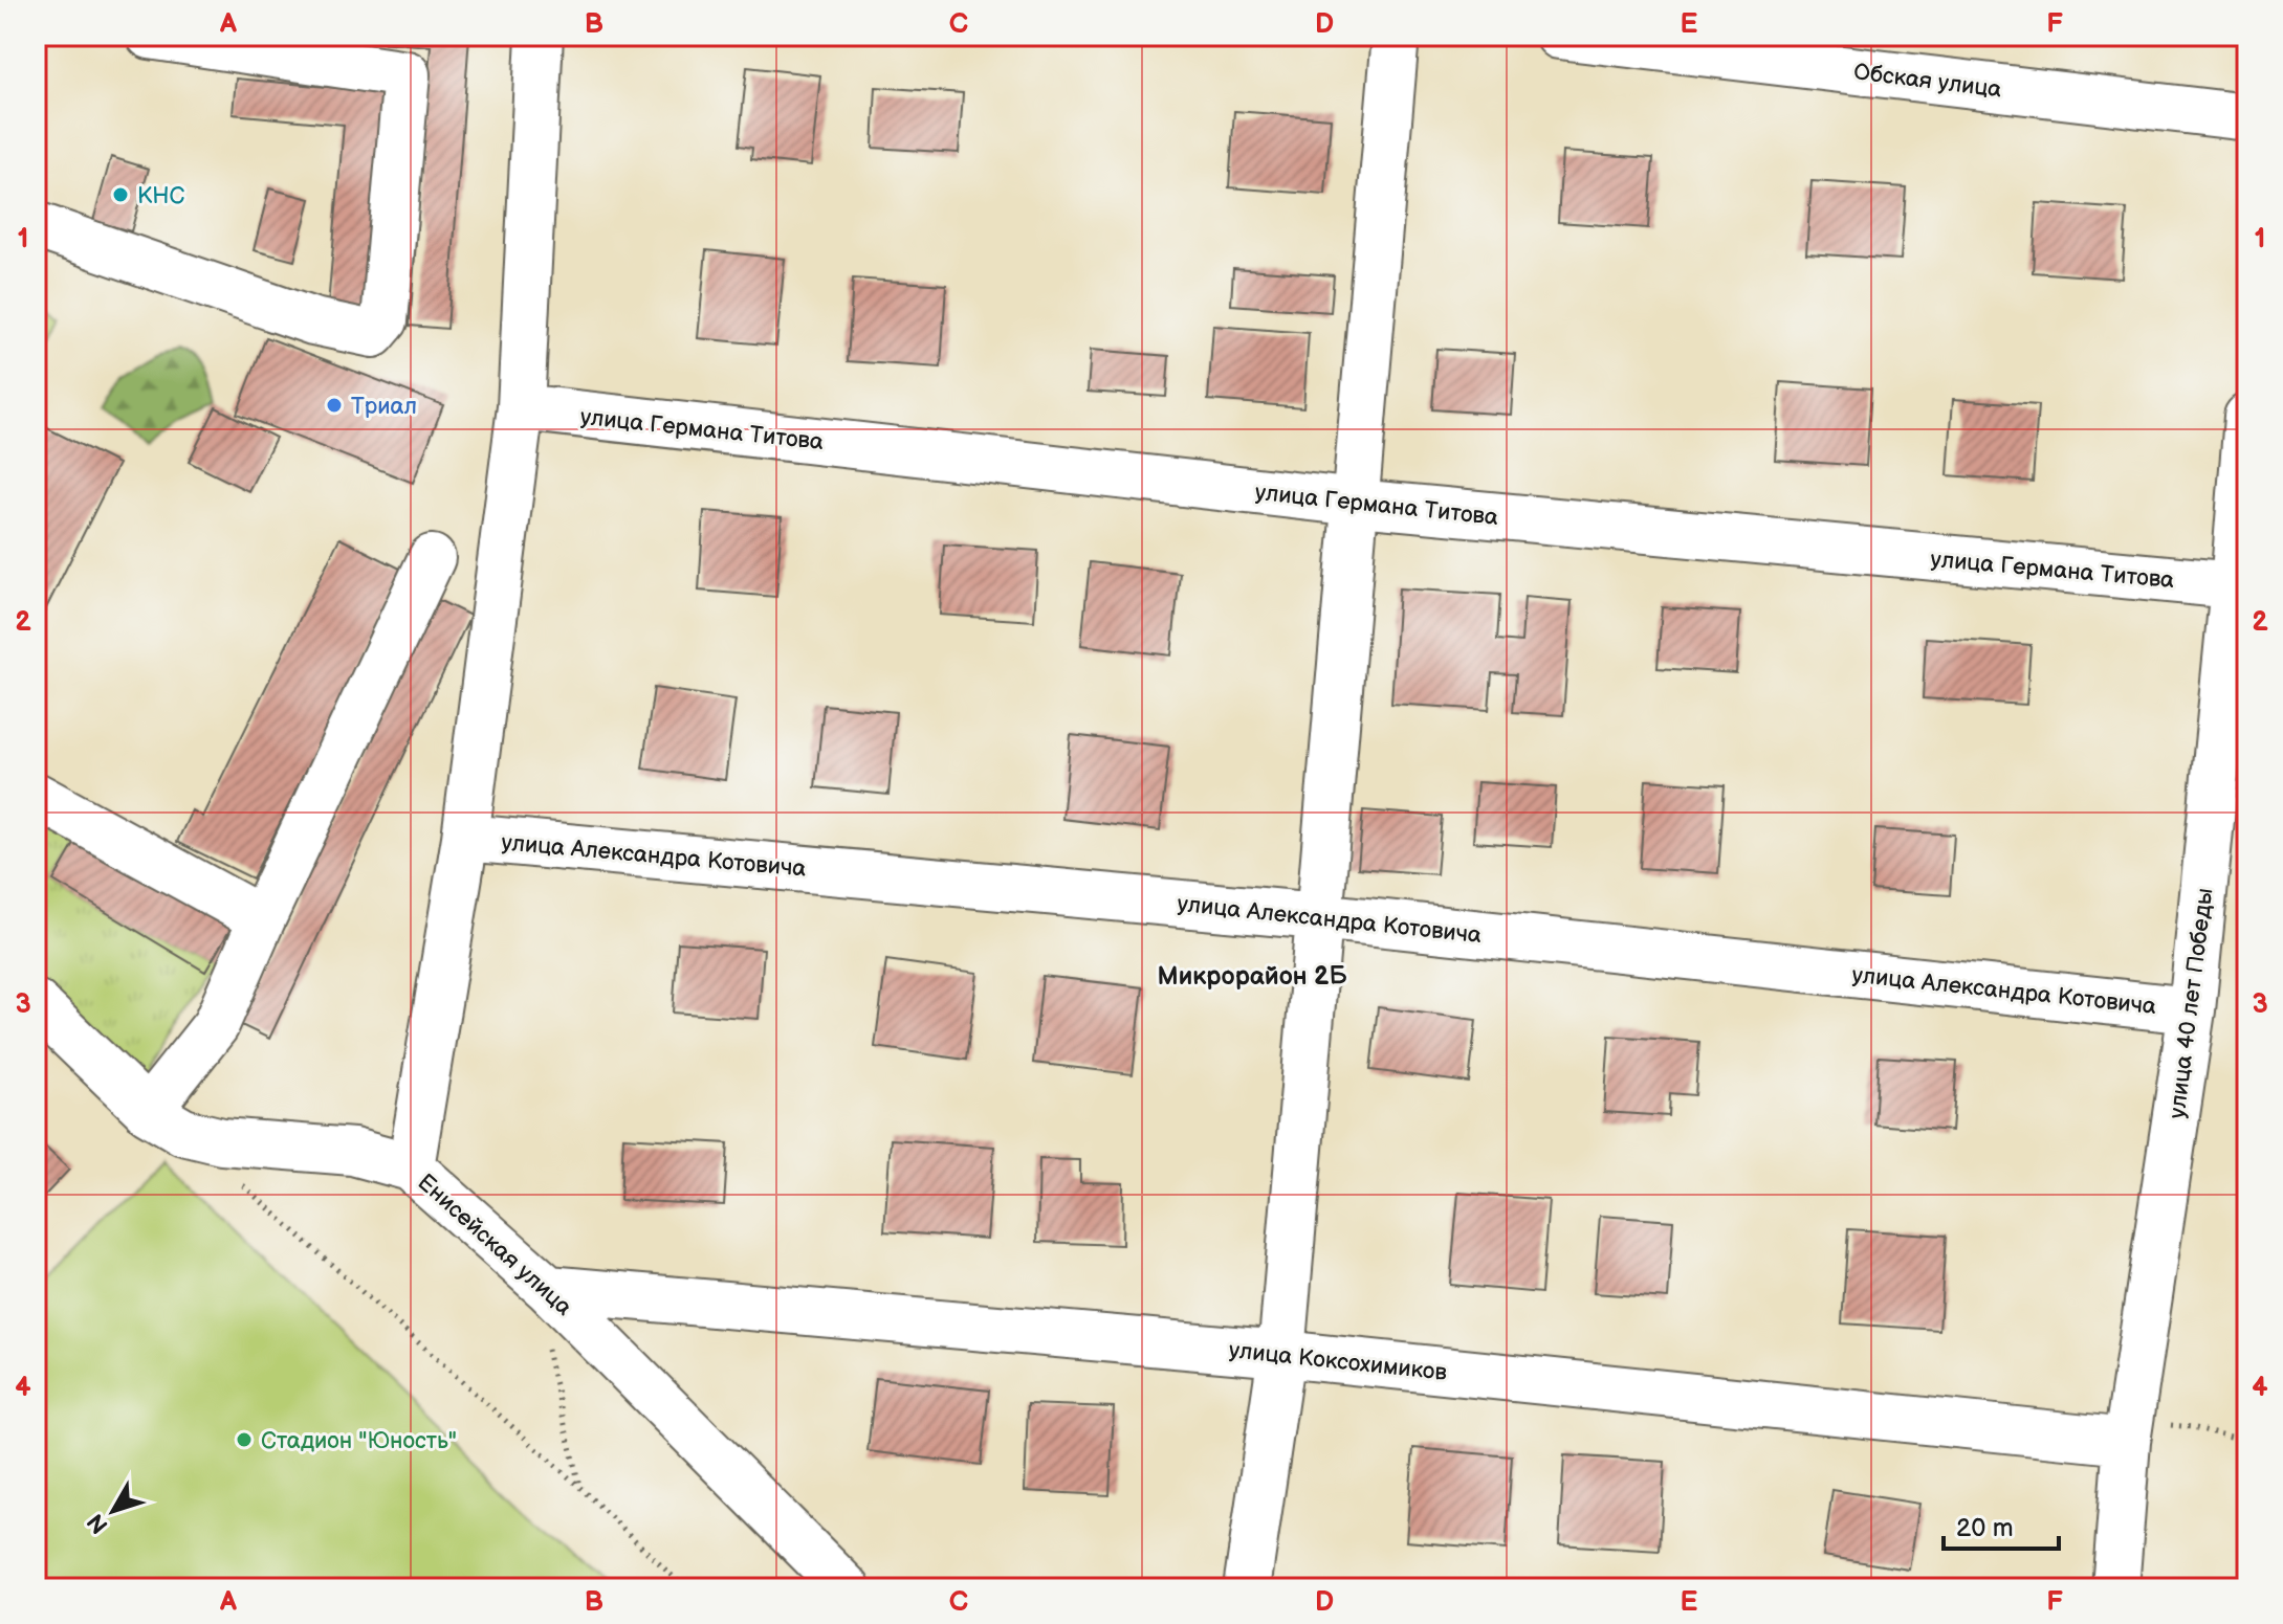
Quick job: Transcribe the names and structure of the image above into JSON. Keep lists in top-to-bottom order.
{
  "streets": {
    "street": [
      "Обская улица",
      "улица Германа Титова",
      "улица Александра Котовича",
      "улица 40 лет Победы",
      "Енисейская улица",
      "улица Коксохимиков"
    ]
  },
  "crossings": [
    ["улица Германа Титова", "улица 40 лет Победы"],
    ["улица Александра Котовича", "улица 40 лет Победы"],
    ["улица 40 лет Победы", "улица Коксохимиков"],
    ["Енисейская улица", "улица Коксохимиков"]
  ],
  "districts": ["Микрорайон 2Б"],
  "places": ["КНС", "Триал", "Стадион \"Юность\""],
  "scale_bar": "20 m",
  "north": "bottom left",
  "grid": {
    "columns": [
      "A",
      "B",
      "C",
      "D",
      "E",
      "F"
    ],
    "rows": [
      "1",
      "2",
      "3",
      "4"
    ]
  }
}
